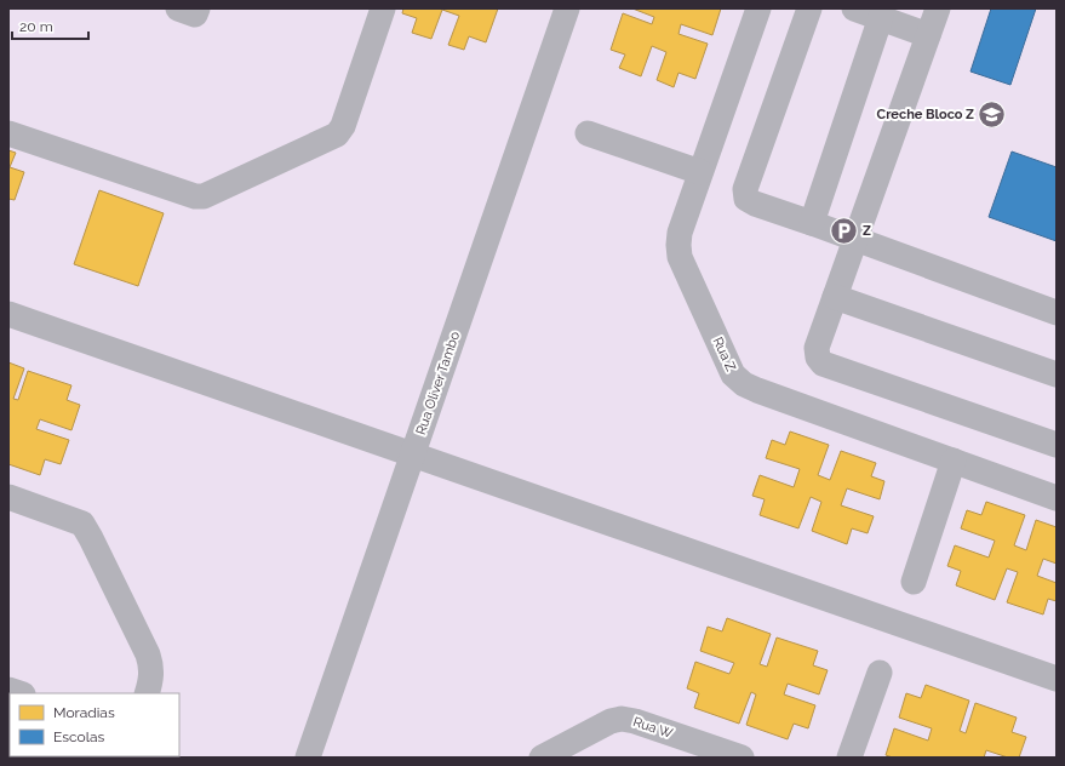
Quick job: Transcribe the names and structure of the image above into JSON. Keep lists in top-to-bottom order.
{
  "streets": {
    "street": ["Rua Z", "Rua Oliver Tambo", "Rua W"]
  },
  "places": {
    "school or university": ["Creche Bloco Z"],
    "parking": ["Z"]
  },
  "legend": ["Moradias", "Escolas"],
  "scale_bar": "20 m"
}
